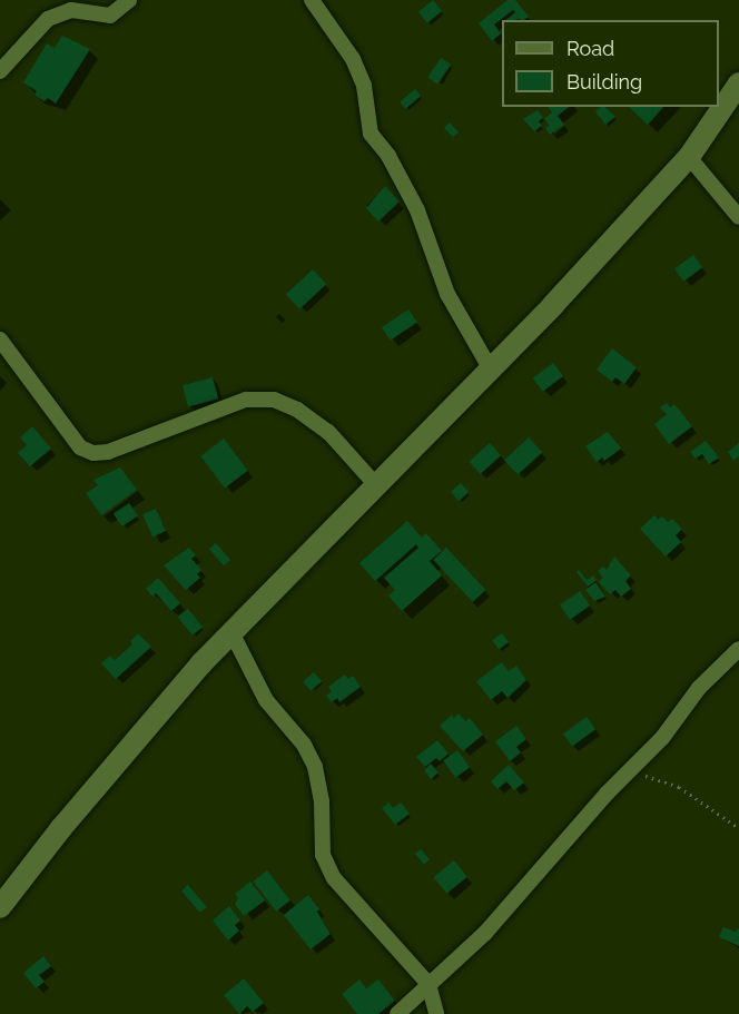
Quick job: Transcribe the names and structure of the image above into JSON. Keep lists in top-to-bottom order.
{
  "legend": ["Road", "Building"]
}
